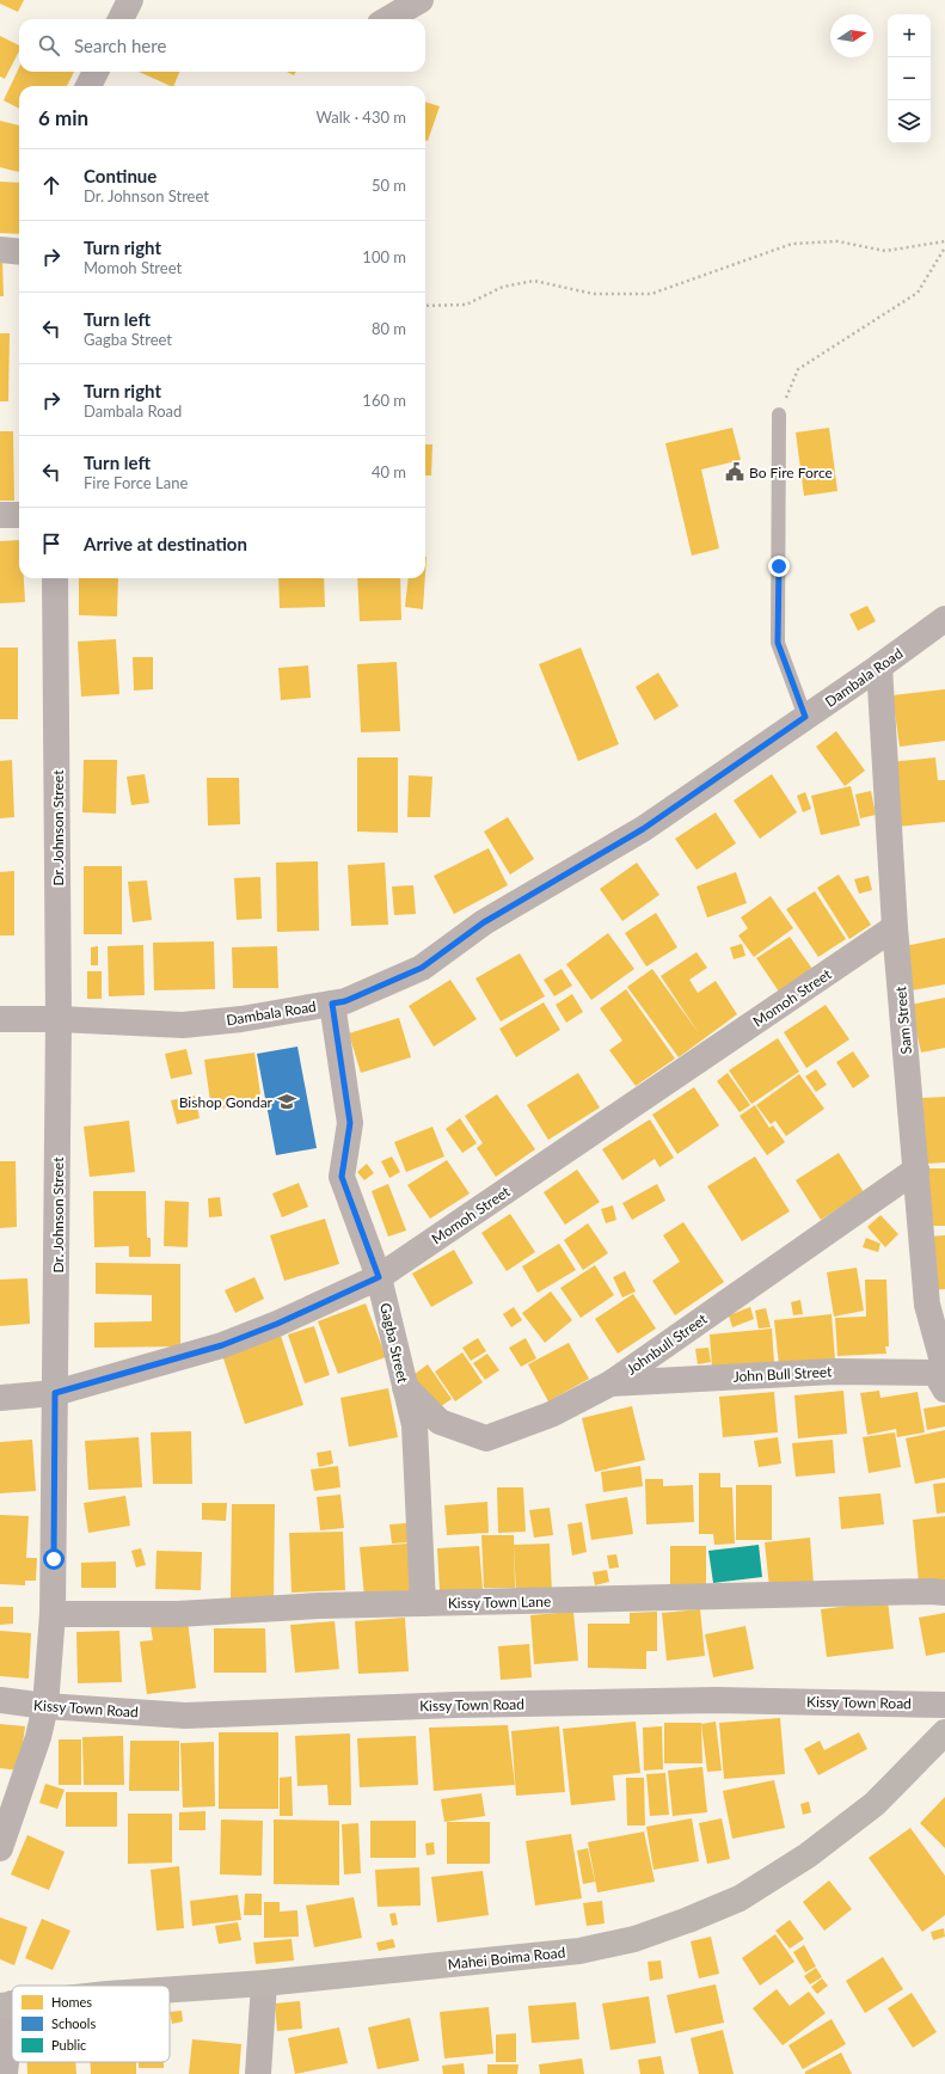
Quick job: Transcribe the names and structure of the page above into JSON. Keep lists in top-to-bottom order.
{
  "streets": {
    "main road": ["Mahei Boima Road"],
    "street": [
      "Dambala Road",
      "Dr. Johnson Street",
      "Momoh Street",
      "Sam Street",
      "Gagba Street",
      "Johnbull Street",
      "John Bull Street",
      "Kissy Town Lane",
      "Kissy Town Road"
    ]
  },
  "crossings": [
    ["Dambala Road", "Dr. Johnson Street"],
    ["Dambala Road", "Sam Street"],
    ["Dambala Road", "Gagba Street"],
    ["Dr. Johnson Street", "Momoh Street"],
    ["Dr. Johnson Street", "Kissy Town Lane"],
    ["Dr. Johnson Street", "Kissy Town Road"],
    ["Momoh Street", "Sam Street"],
    ["Momoh Street", "Gagba Street"],
    ["Sam Street", "Johnbull Street"],
    ["Gagba Street", "Johnbull Street"],
    ["Gagba Street", "Kissy Town Lane"],
    ["Johnbull Street", "John Bull Street"]
  ],
  "places": {
    "public building": ["Bo Fire Force"],
    "school or university": ["Bishop Gondar"]
  },
  "legend": ["Homes", "Schools", "Public"],
  "north": "right",
  "page": {
    "map_buttons": ["+", "−"],
    "search": "Search here",
    "heading": ["6 min", "Walk · 430 m"],
    "list": [
      ["Continue", "Dr. Johnson Street", "50 m"],
      ["Turn right", "Momoh Street", "100 m"],
      ["Turn left", "Gagba Street", "80 m"],
      ["Turn right", "Dambala Road", "160 m"],
      ["Turn left", "Fire Force Lane", "40 m"],
      "Arrive at destination"
    ]
  }
}
